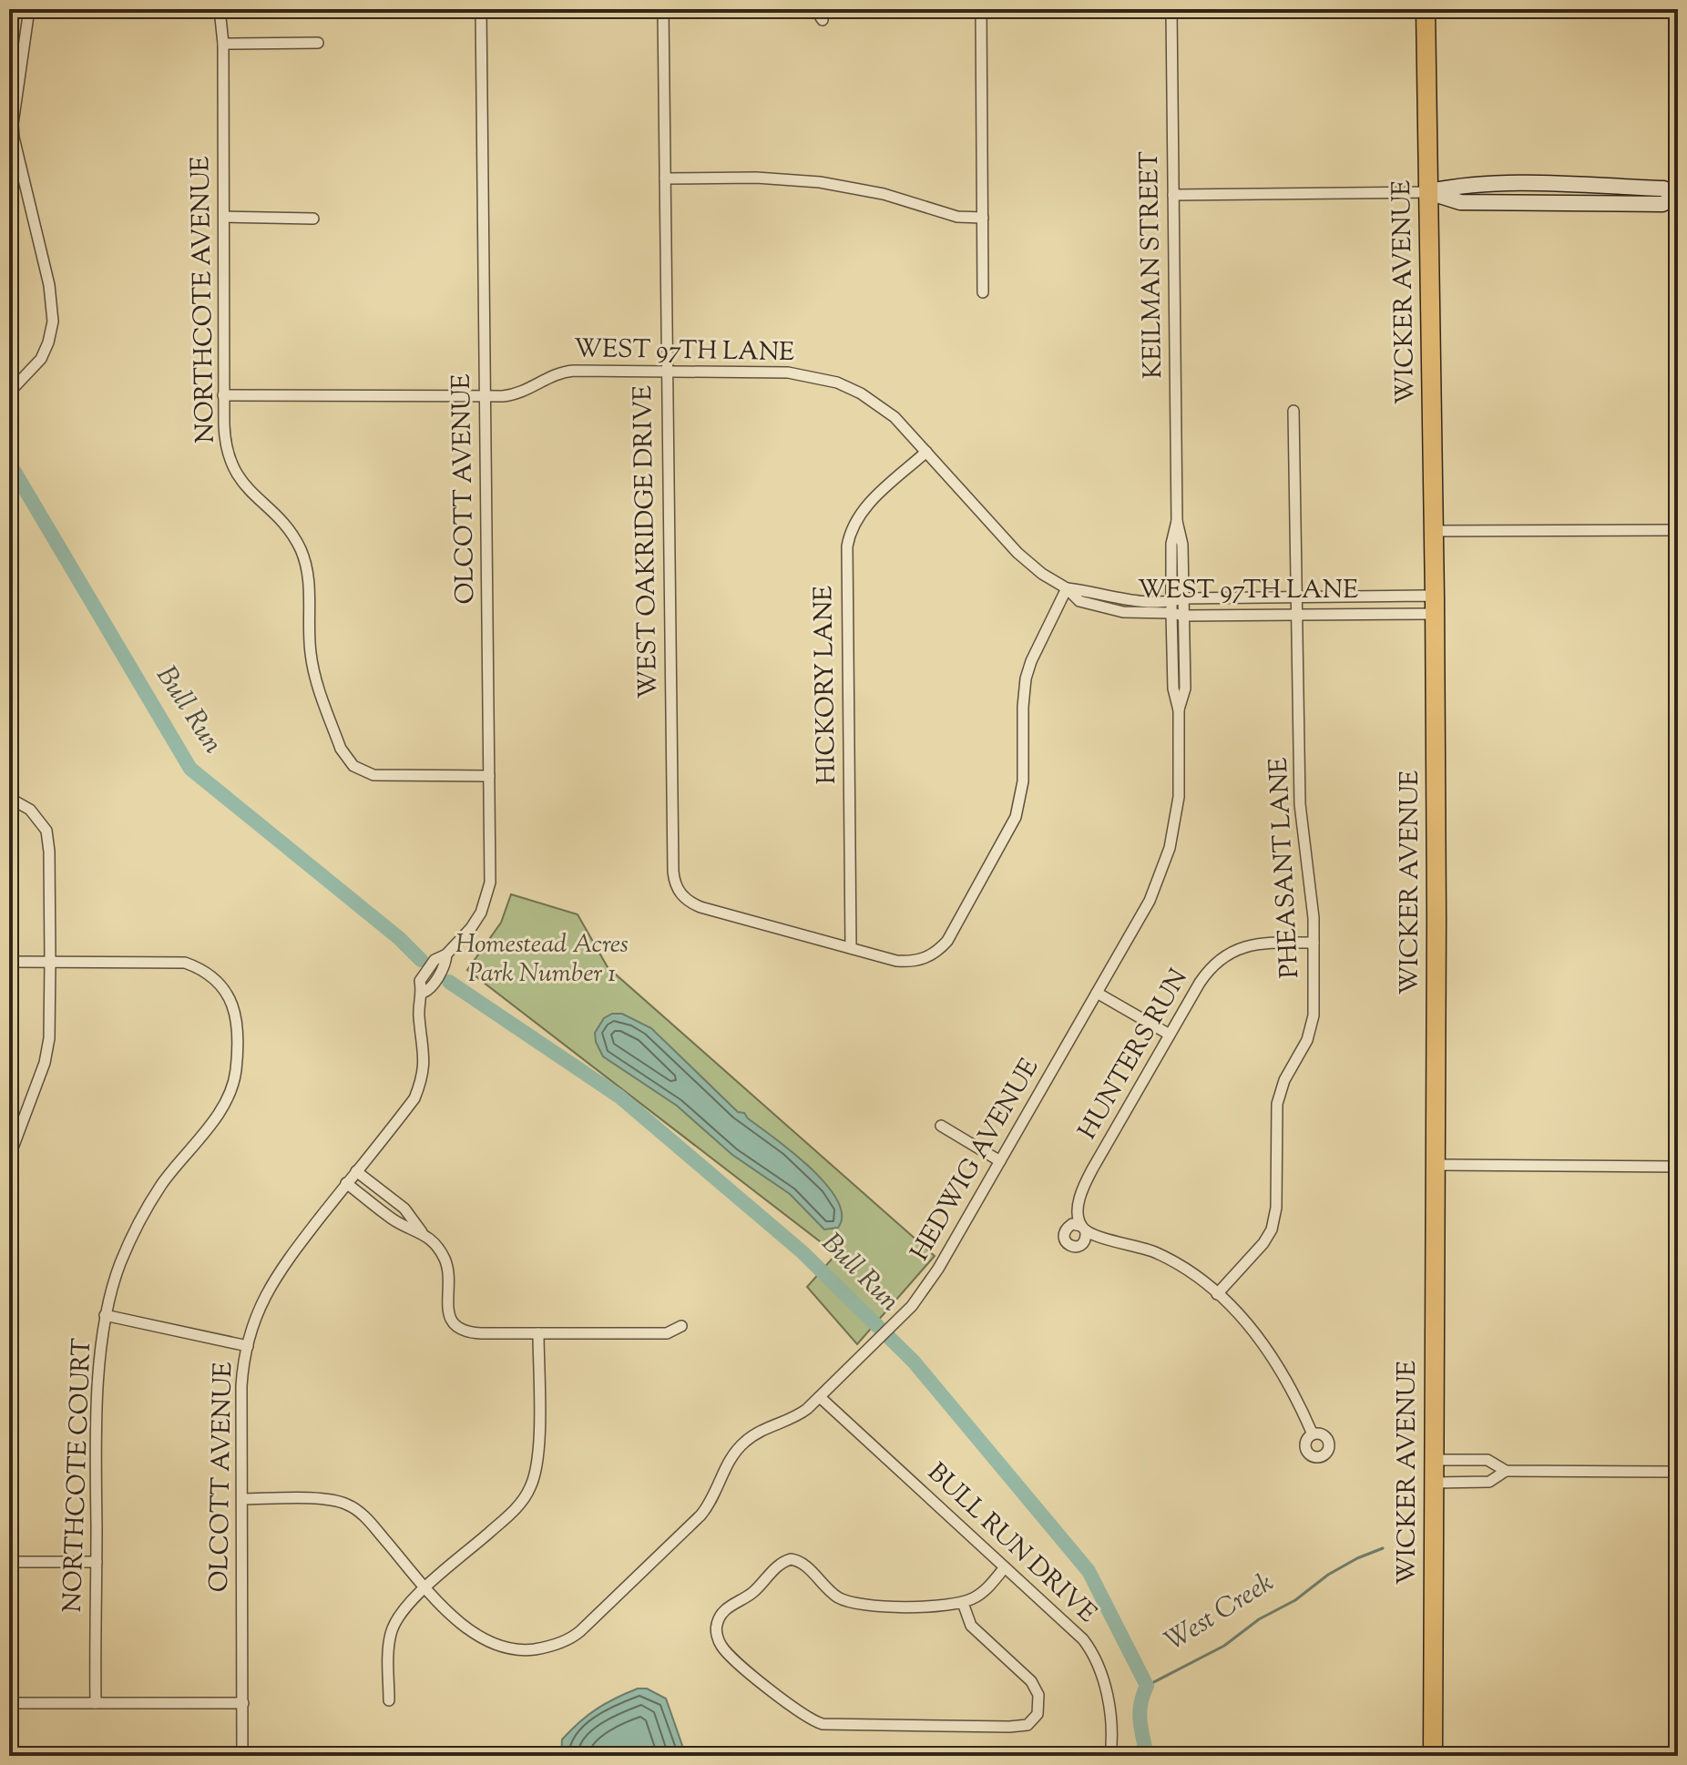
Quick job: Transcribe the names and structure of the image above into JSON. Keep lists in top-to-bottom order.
{
  "streets": {
    "highway": ["WICKER AVENUE"],
    "street": [
      "KEILMAN STREET",
      "NORTHCOTE AVENUE",
      "WEST 97TH LANE",
      "OLCOTT AVENUE",
      "WEST OAKRIDGE DRIVE",
      "HICKORY LANE",
      "PHEASANT LANE",
      "HUNTERS RUN",
      "HEDWIG AVENUE",
      "NORTHCOTE COURT",
      "BULL RUN DRIVE"
    ]
  },
  "crossings": [
    ["KEILMAN STREET", "WEST 97TH LANE"],
    ["KEILMAN STREET", "HEDWIG AVENUE"],
    ["WICKER AVENUE", "WEST 97TH LANE"],
    ["NORTHCOTE AVENUE", "WEST 97TH LANE"],
    ["NORTHCOTE AVENUE", "OLCOTT AVENUE"],
    ["WEST 97TH LANE", "OLCOTT AVENUE"],
    ["WEST 97TH LANE", "WEST OAKRIDGE DRIVE"],
    ["WEST 97TH LANE", "HICKORY LANE"],
    ["WEST 97TH LANE", "PHEASANT LANE"],
    ["WEST 97TH LANE", "HEDWIG AVENUE"],
    ["OLCOTT AVENUE", "HEDWIG AVENUE"],
    ["WEST OAKRIDGE DRIVE", "HICKORY LANE"],
    ["PHEASANT LANE", "HUNTERS RUN"],
    ["HEDWIG AVENUE", "BULL RUN DRIVE"]
  ],
  "water": ["Bull Run", "West Creek"],
  "parks": ["Homestead Acres Park Number 1"]
}
